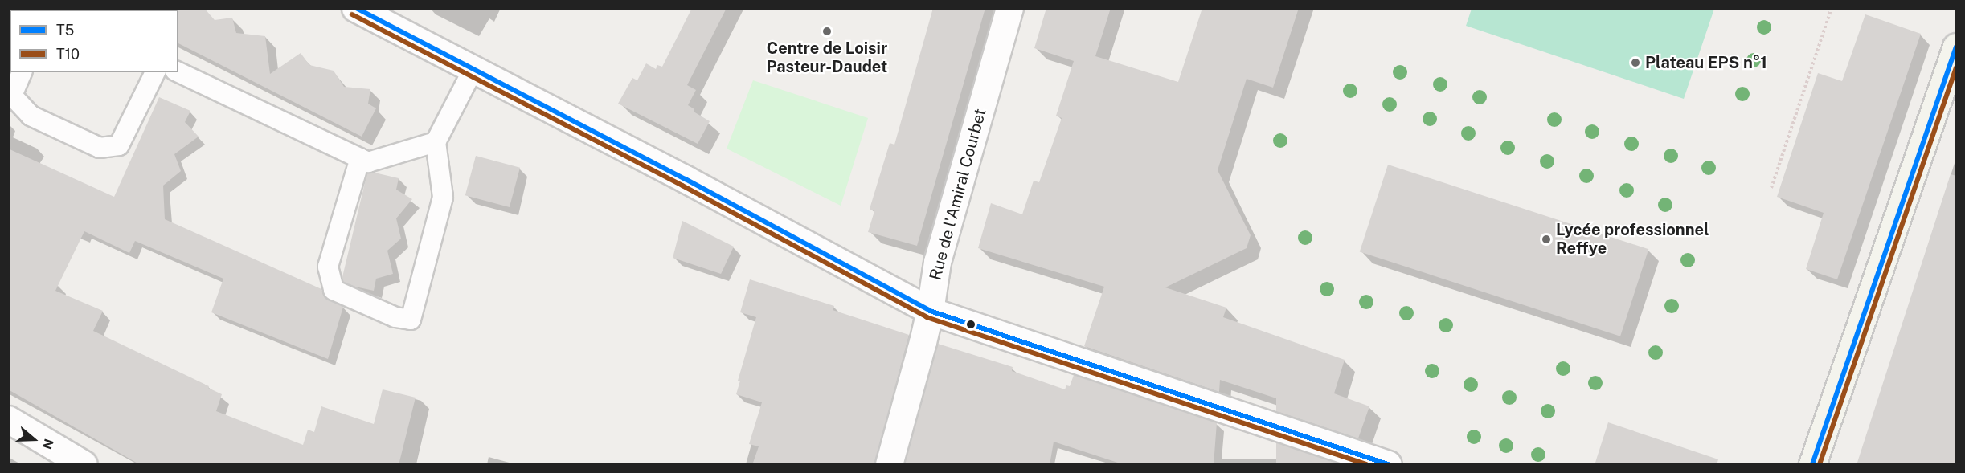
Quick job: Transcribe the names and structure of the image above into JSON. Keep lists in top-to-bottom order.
{
  "streets": {
    "street": ["Rue de l'Amiral Courbet"]
  },
  "places": ["Centre de Loisir Pasteur-Daudet", "Plateau EPS n°1", "Lycée professionnel Reffye"],
  "lines": ["transit line T5", "transit line T10"],
  "legend": ["T5", "T10"],
  "north": "right"
}
